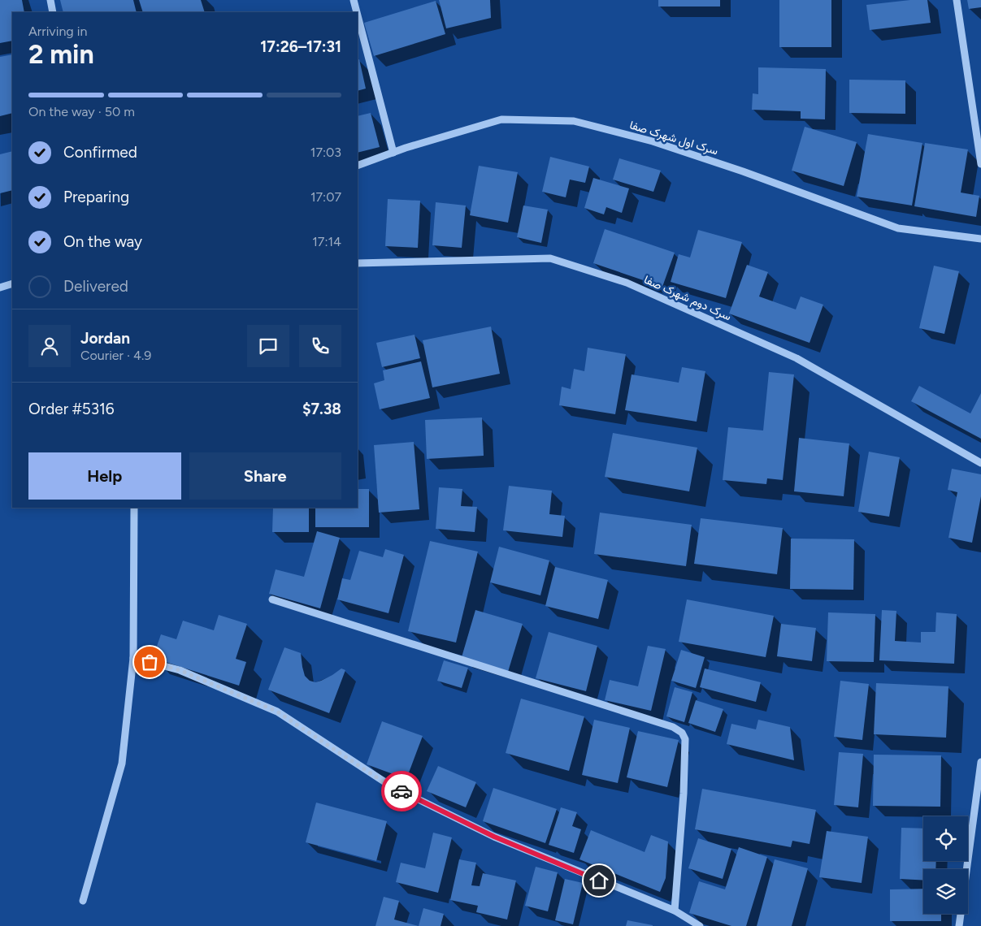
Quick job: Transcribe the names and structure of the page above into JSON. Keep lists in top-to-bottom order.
{
  "streets": {
    "street": ["سرک اول شهرک صفا", "سرک دوم شهرک صفا"]
  },
  "page": {
    "heading": ["2 min", "Arriving in", "17:26–17:31"],
    "panel": [
      "Jordan",
      "Courier · 4.9",
      "Order #5316",
      "$7.38"
    ],
    "bar": "On the way · 50 m",
    "list": [
      ["Confirmed", "17:03"],
      ["Preparing", "17:07"],
      ["On the way", "17:14"],
      "Delivered"
    ],
    "buttons": ["Help", "Share"]
  }
}
